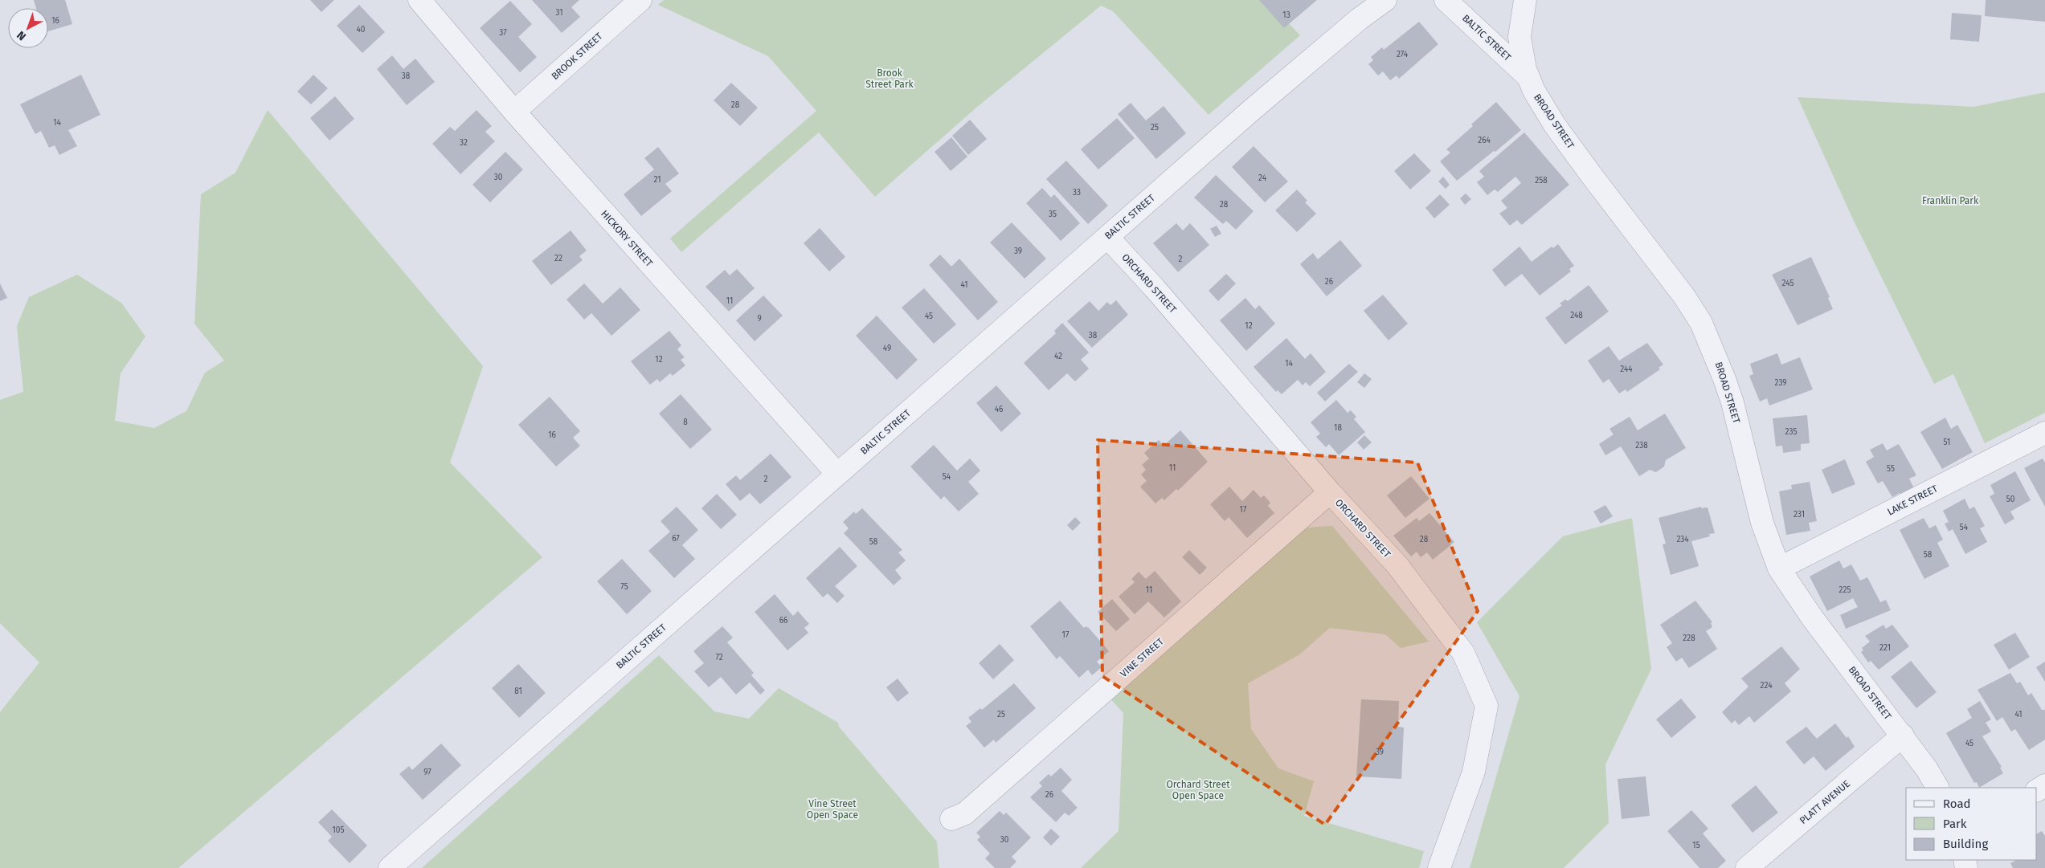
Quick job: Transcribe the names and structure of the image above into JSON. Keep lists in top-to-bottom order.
{
  "streets": {
    "street": [
      "BALTIC STREET",
      "BROOK STREET",
      "BROAD STREET",
      "HICKORY STREET",
      "ORCHARD STREET",
      "LAKE STREET",
      "VINE STREET",
      "PLATT AVENUE"
    ]
  },
  "crossings": [
    ["BALTIC STREET", "BROAD STREET"],
    ["BALTIC STREET", "HICKORY STREET"],
    ["BALTIC STREET", "ORCHARD STREET"],
    ["BROOK STREET", "HICKORY STREET"],
    ["BROAD STREET", "LAKE STREET"],
    ["BROAD STREET", "PLATT AVENUE"],
    ["ORCHARD STREET", "VINE STREET"]
  ],
  "parks": [
    "Brook Street Park",
    "Franklin Park",
    "Orchard Street Open Space",
    "Vine Street Open Space"
  ],
  "house_numbers": [
    "31",
    "13",
    "16",
    "40",
    "37",
    "274",
    "38",
    "28",
    "14",
    "25",
    "264",
    "32",
    "30",
    "24",
    "21",
    "258",
    "33",
    "28",
    "35",
    "39",
    "22",
    "2",
    "26",
    "245",
    "41",
    "11",
    "248",
    "45",
    "9",
    "12",
    "38",
    "49",
    "42",
    "12",
    "14",
    "244",
    "239",
    "46",
    "8",
    "18",
    "235",
    "16",
    "51",
    "238",
    "11",
    "55",
    "54",
    "2",
    "50",
    "17",
    "231",
    "54",
    "67",
    "28",
    "234",
    "58",
    "58",
    "75",
    "11",
    "225",
    "66",
    "17",
    "228",
    "221",
    "72",
    "224",
    "81",
    "25",
    "41",
    "45",
    "39",
    "97",
    "26",
    "105",
    "30",
    "15"
  ],
  "legend": ["Road", "Park", "Building"],
  "north": "bottom left"
}
